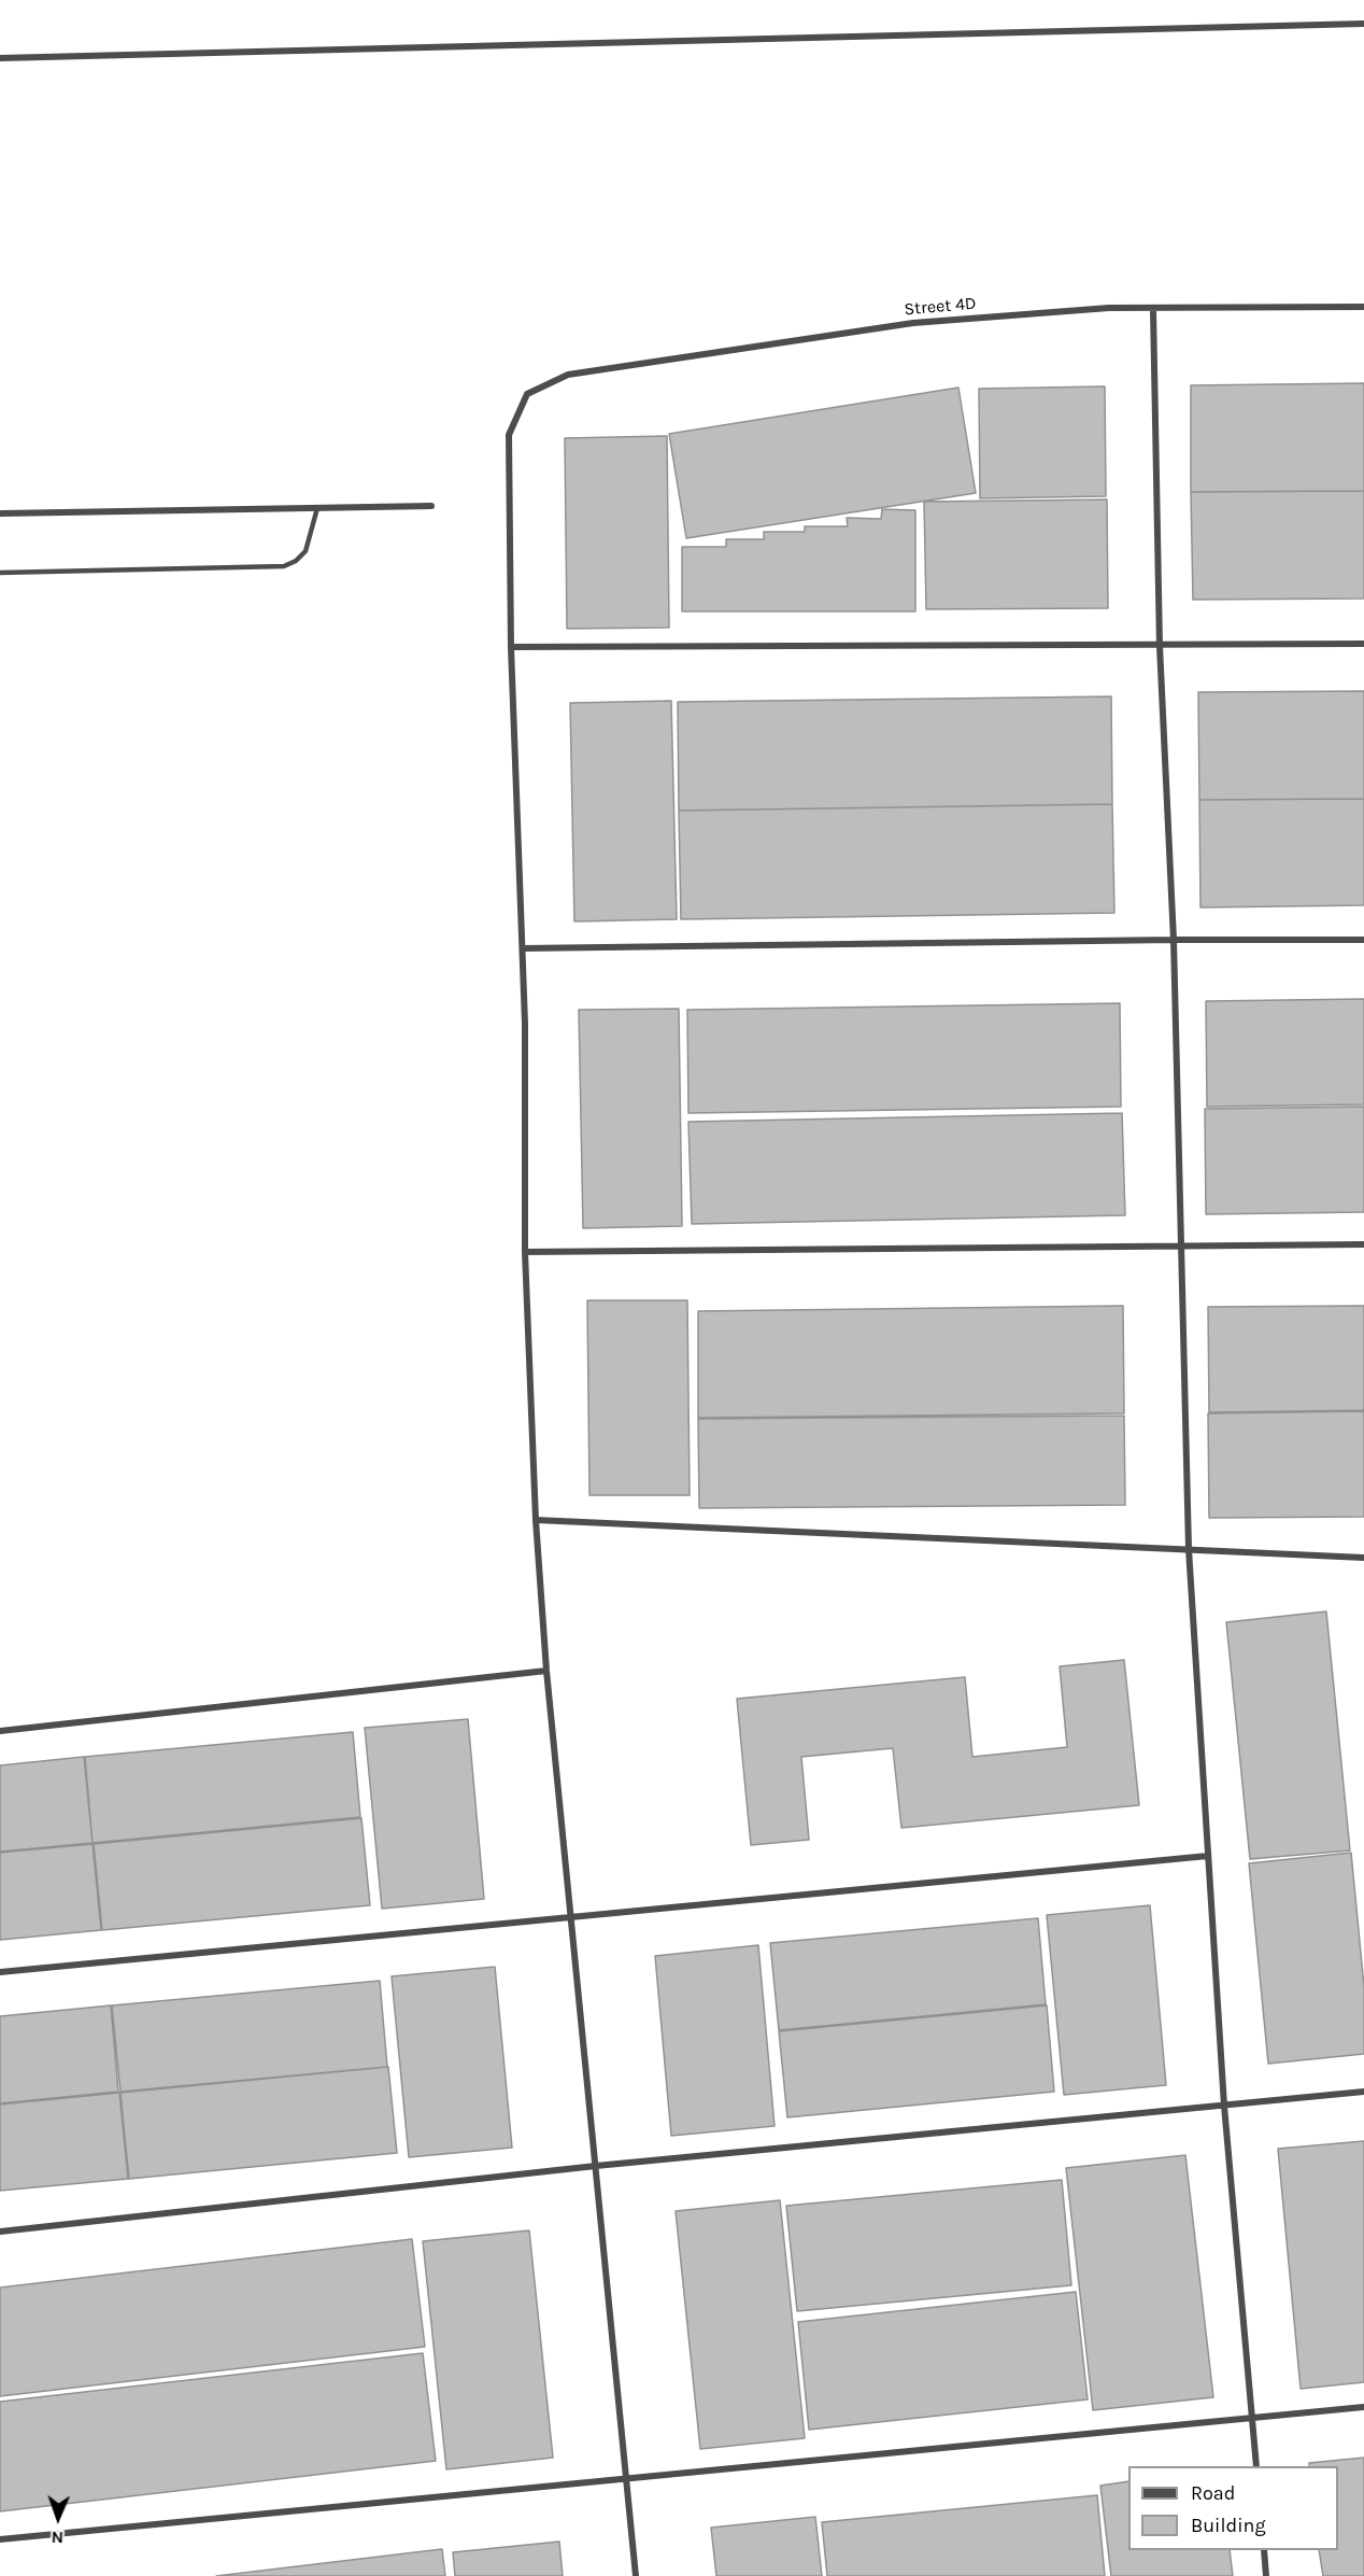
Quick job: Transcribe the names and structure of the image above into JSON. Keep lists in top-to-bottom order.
{
  "streets": {
    "street": ["Street 4D"]
  },
  "legend": ["Road", "Building"],
  "north": "bottom"
}
